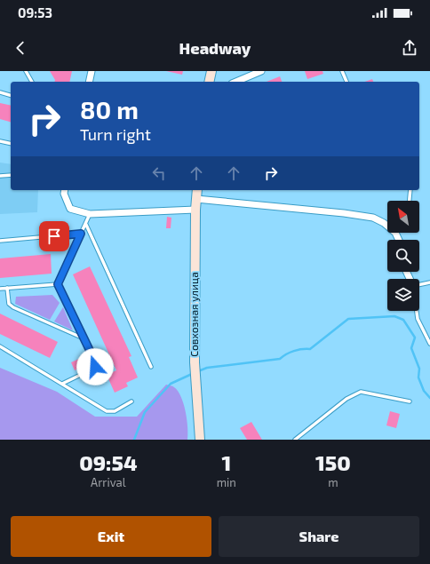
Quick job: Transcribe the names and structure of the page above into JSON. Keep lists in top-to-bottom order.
{
  "streets": {
    "main road": ["Совхозная улица"]
  },
  "north": "top left",
  "page": {
    "status": "09:53",
    "header": "Headway",
    "turn": ["80 m", "Turn right"],
    "eta": [
      "09:54",
      "Arrival",
      "1",
      "min",
      "150",
      "m"
    ],
    "buttons": ["Exit", "Share"]
  }
}
